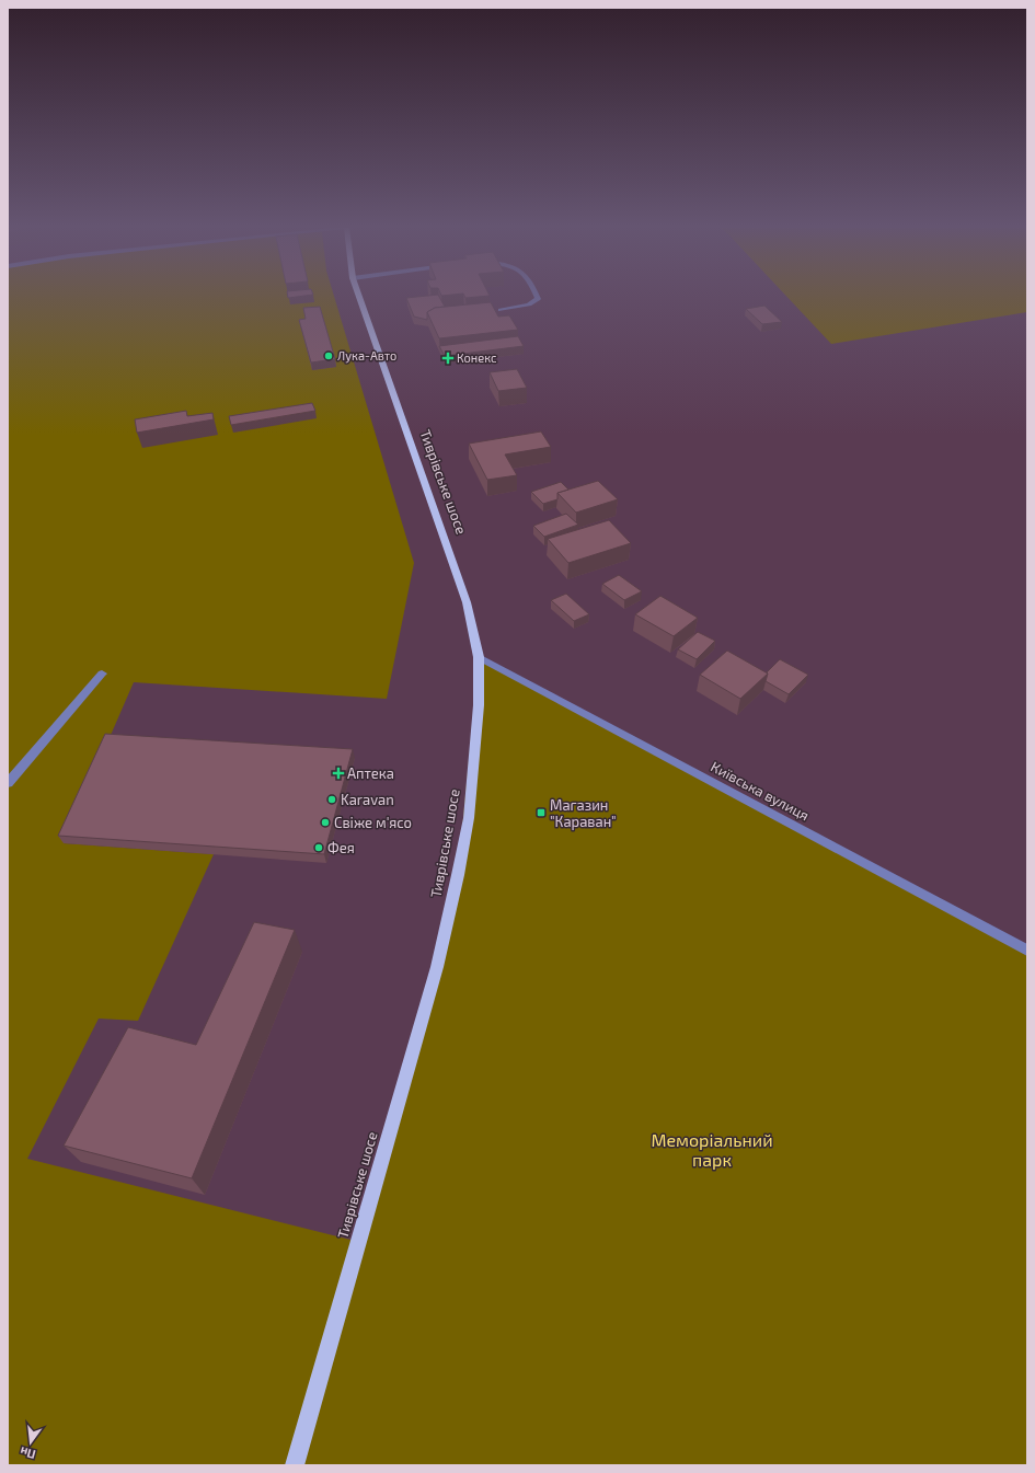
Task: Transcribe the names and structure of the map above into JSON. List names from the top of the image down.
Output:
{
  "streets": {
    "main road": ["Тиврівське шосе"],
    "street": ["Київська вулиця"]
  },
  "crossings": [
    ["Тиврівське шосе", "Київська вулиця"]
  ],
  "parks": ["Меморіальний парк"],
  "places": {
    "other": [
      "Лука-Авто",
      "Karavan",
      "Свіже м'ясо",
      "Фея"
    ],
    "health": ["Конекс", "Аптека"],
    "transit": ["Магазин \"Караван\""]
  },
  "north": "bottom"
}
